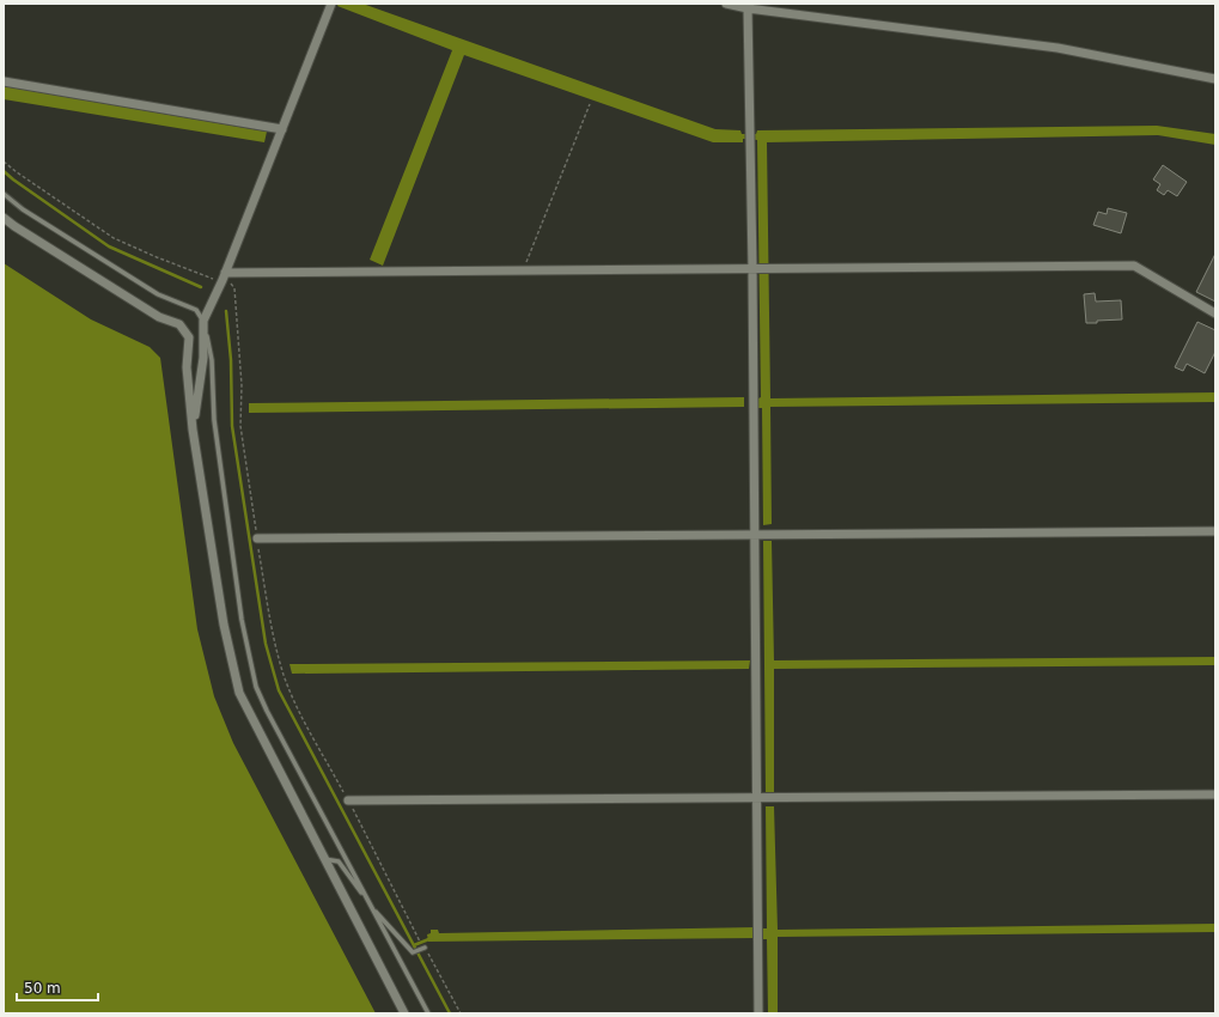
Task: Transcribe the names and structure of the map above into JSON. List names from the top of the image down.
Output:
{
  "scale_bar": "50 m"
}
